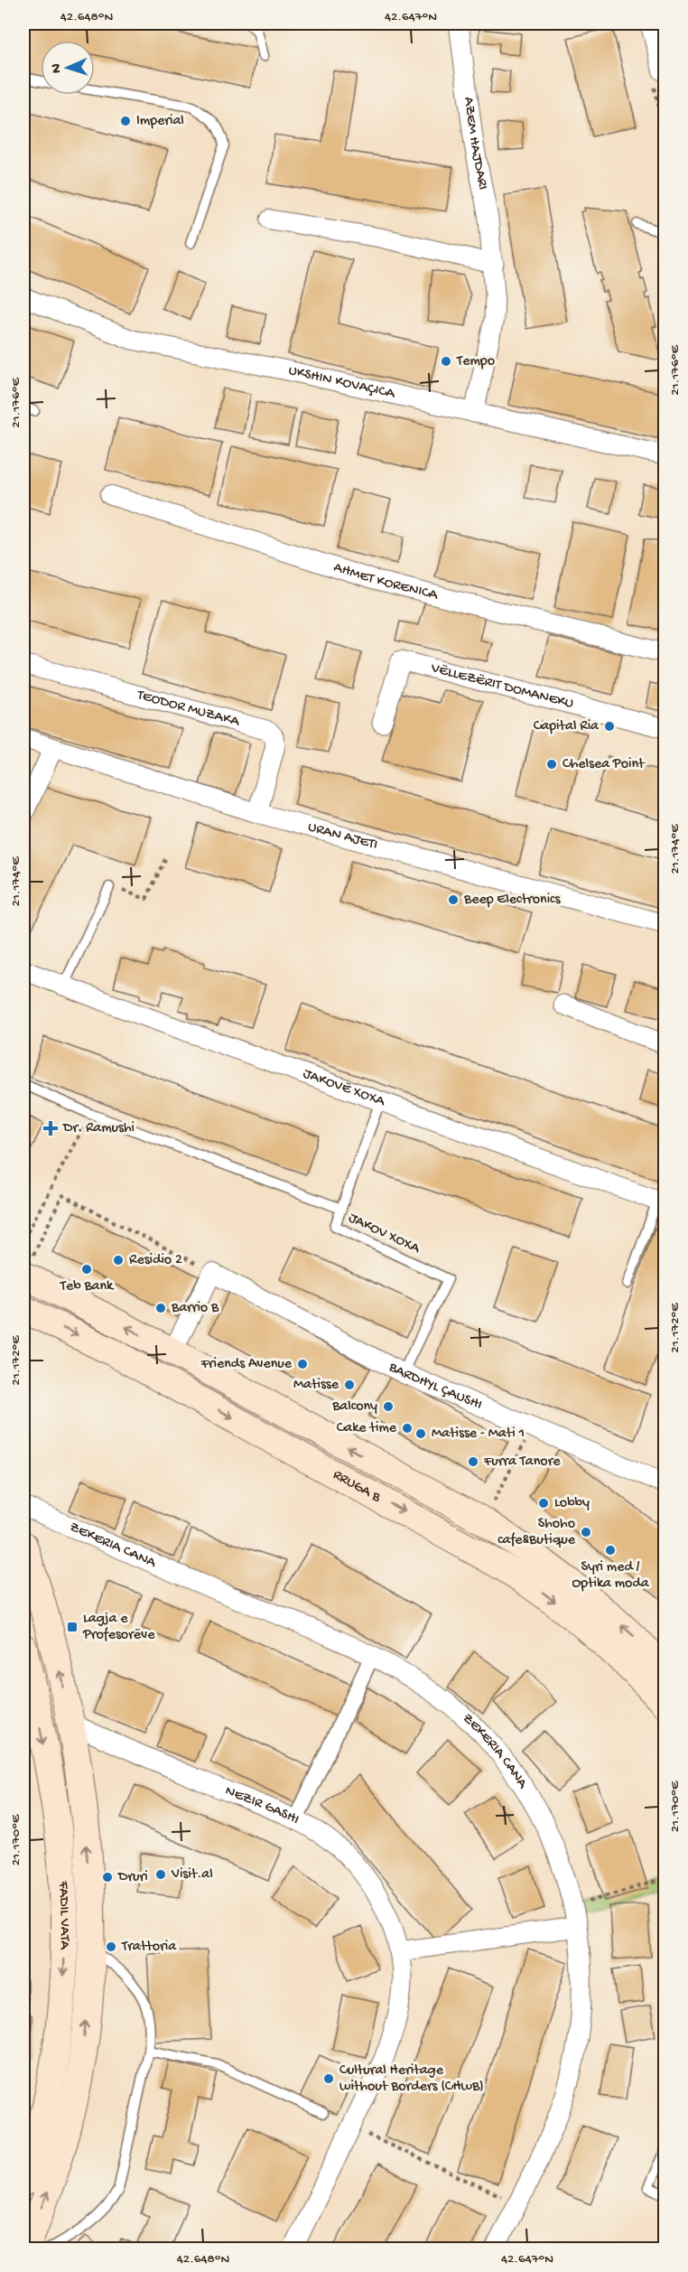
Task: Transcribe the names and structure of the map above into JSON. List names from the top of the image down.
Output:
{
  "streets": {
    "main road": ["RRUGA B", "FADIL VATA"],
    "street": [
      "AZEM HAJDARI",
      "UKSHIN KOVAÇICA",
      "AHMET KORENICA",
      "VËLLEZËRIT DOMANEKU",
      "TEODOR MUZAKA",
      "URAN AJETI",
      "JAKOVË XOXA",
      "BARDHYL ÇAUSHI",
      "ZEKERIA CANA",
      "NEZIR GASHI"
    ],
    "lane": ["JAKOV XOXA"]
  },
  "crossings": [
    ["AZEM HAJDARI", "UKSHIN KOVAÇICA"],
    ["TEODOR MUZAKA", "URAN AJETI"],
    ["JAKOVË XOXA", "JAKOV XOXA"],
    ["JAKOV XOXA", "BARDHYL ÇAUSHI"],
    ["NEZIR GASHI", "FADIL VATA"]
  ],
  "places": {
    "other": [
      "Imperial",
      "Tempo",
      "Capital Ria",
      "Chelsea Point",
      "Beep Electronics",
      "Residio 2",
      "Teb Bank",
      "Barrio B",
      "Friends Avenue",
      "Matisse",
      "Balcony",
      "Cake time",
      "Matisse - Mati 1",
      "Furra Tanore",
      "Lobby",
      "Shoho cafe&Butique",
      "Syri med / Optika moda",
      "Visit.al",
      "Druri",
      "Trattoria",
      "Cultural Heritage without Borders (CHwB)"
    ],
    "health": ["Dr. Ramushi"],
    "transit": ["Lagja e Profesorëve"]
  },
  "north": "left",
  "coordinates": [
    "42.648°N",
    "42.647°N",
    "21.176°E",
    "21.174°E",
    "21.172°E",
    "21.170°E"
  ]
}
